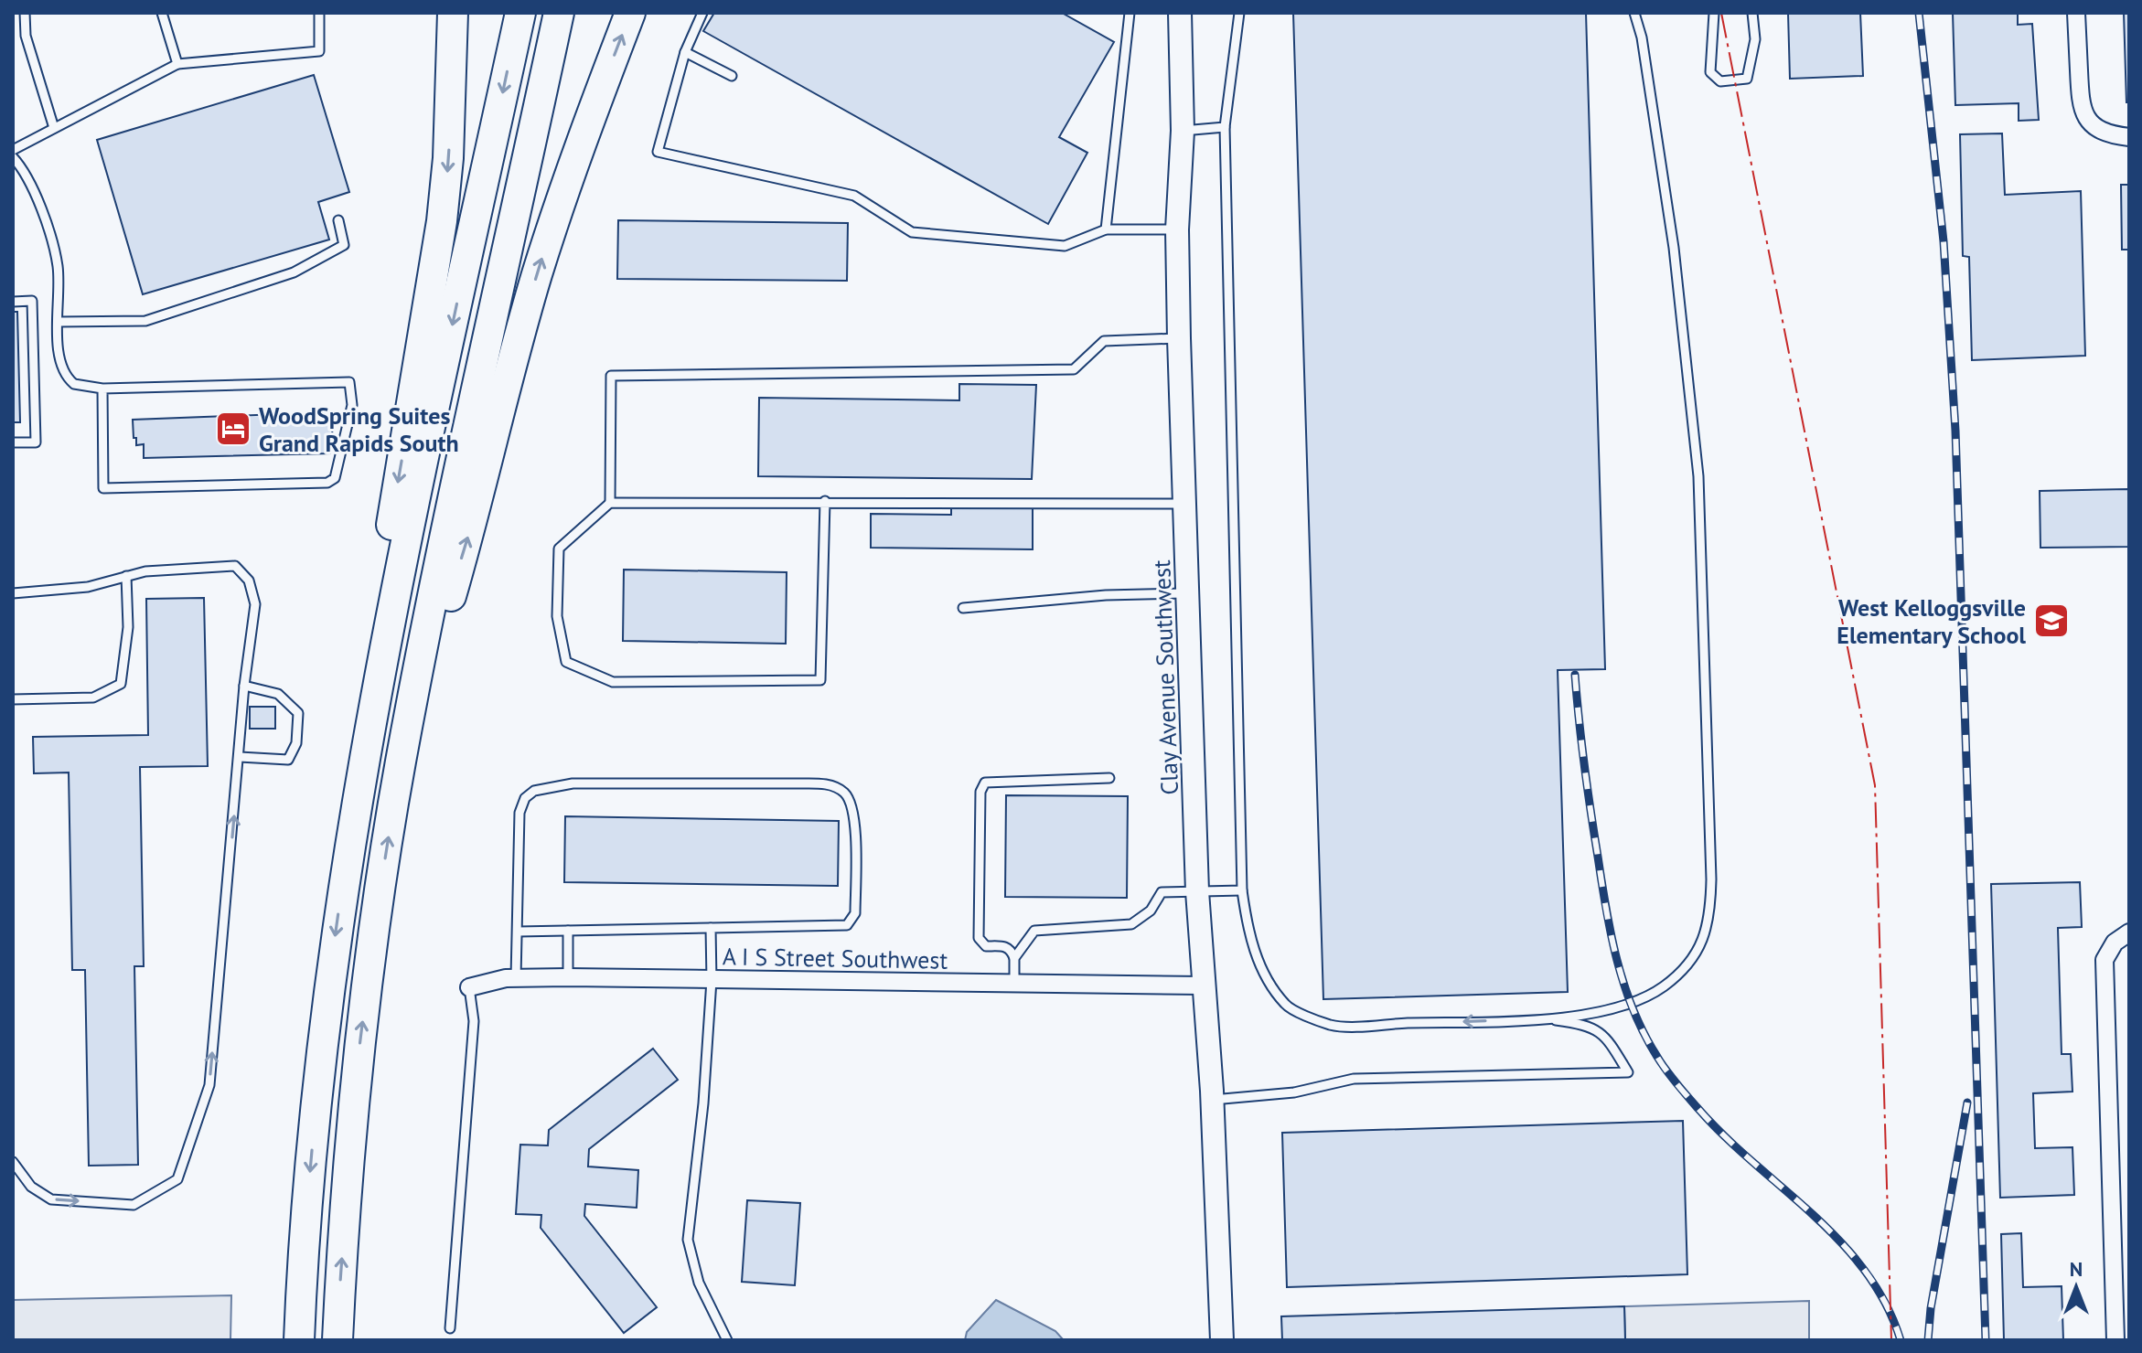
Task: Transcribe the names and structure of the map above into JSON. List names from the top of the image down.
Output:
{
  "streets": {
    "street": ["Clay Avenue Southwest", "A I S Street Southwest"]
  },
  "crossings": [
    ["Clay Avenue Southwest", "A I S Street Southwest"]
  ],
  "places": {
    "hotel": ["WoodSpring Suites Grand Rapids South"],
    "school or university": ["West Kelloggsville Elementary School"]
  },
  "north": "top"
}
